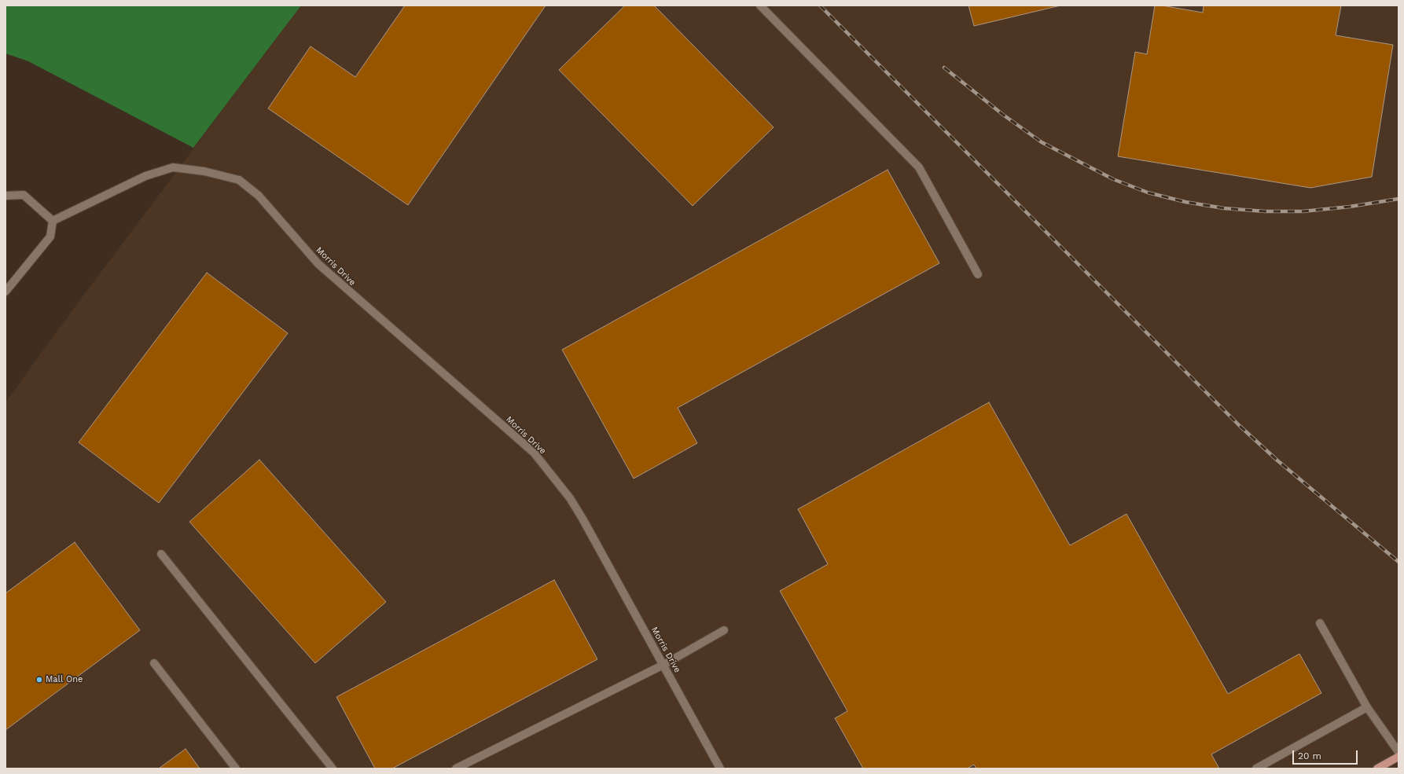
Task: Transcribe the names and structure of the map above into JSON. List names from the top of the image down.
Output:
{
  "streets": {
    "street": ["Morris Drive"]
  },
  "places": ["Mall One"],
  "scale_bar": "20 m"
}
